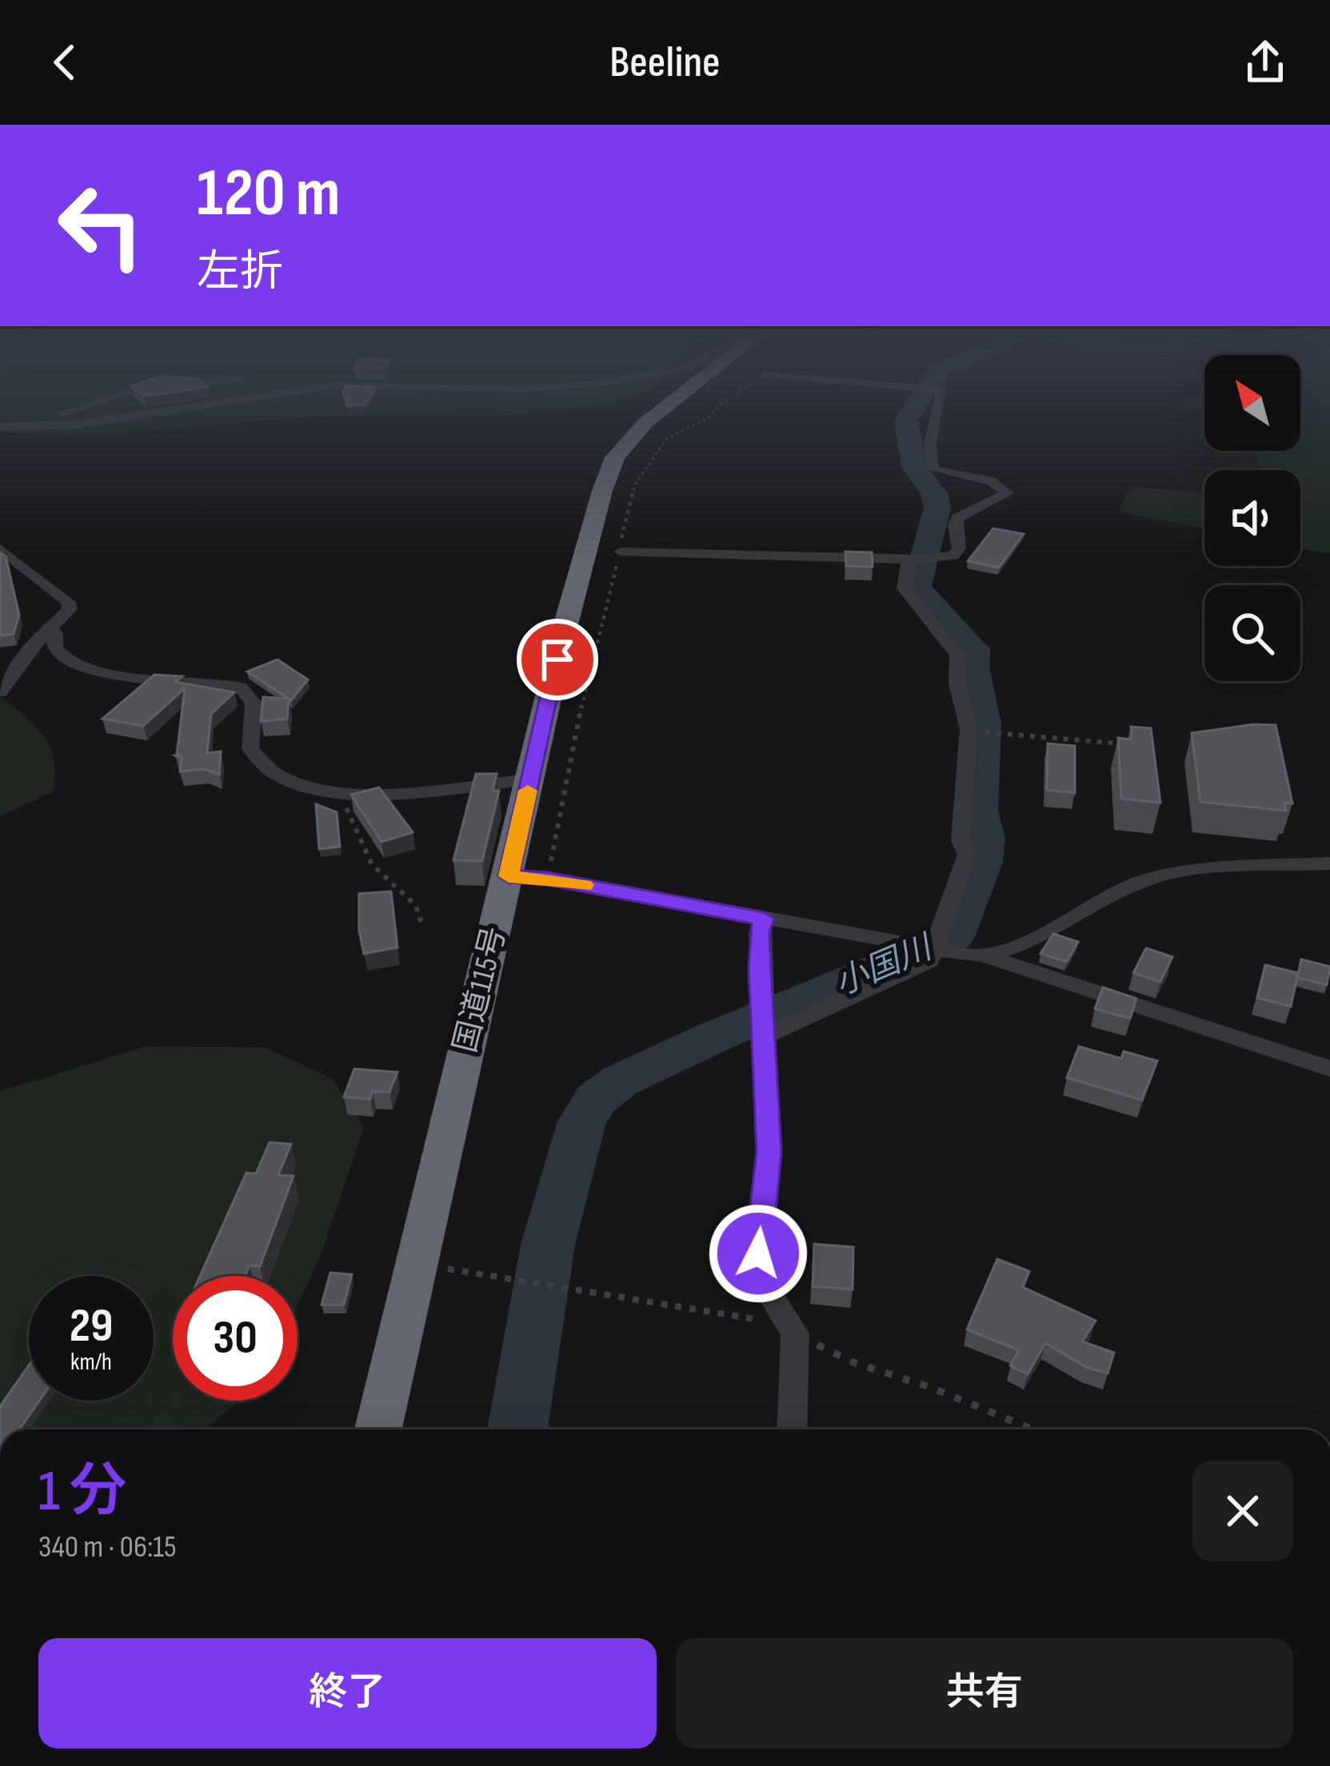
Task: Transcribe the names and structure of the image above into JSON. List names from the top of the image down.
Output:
{
  "streets": {
    "highway": ["国道115号"]
  },
  "water": ["小国川"],
  "north": "top left",
  "page": {
    "header": "Beeline",
    "turn": ["120 m", "左折"],
    "speed": "29 km/h",
    "limit": "30",
    "heading": ["1 分", "340 m · 06:15"],
    "buttons": ["終了", "共有"]
  }
}
